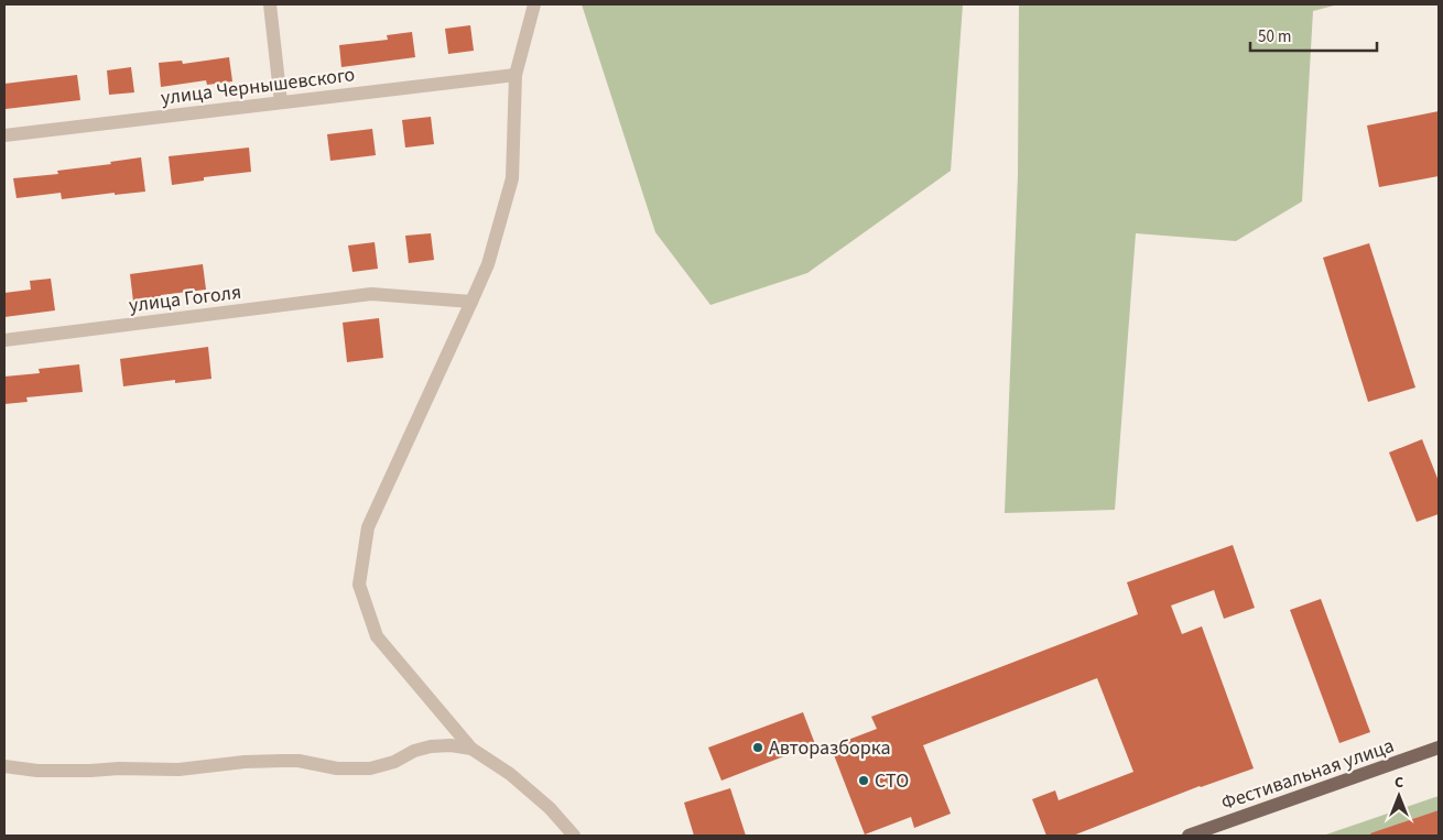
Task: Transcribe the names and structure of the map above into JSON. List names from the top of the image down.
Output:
{
  "streets": {
    "main road": ["Фестивальная улица"],
    "street": ["улица Чернышевского", "улица Гоголя"]
  },
  "places": ["Авторазборка", "СТО"],
  "scale_bar": "50 m",
  "north": "top"
}
